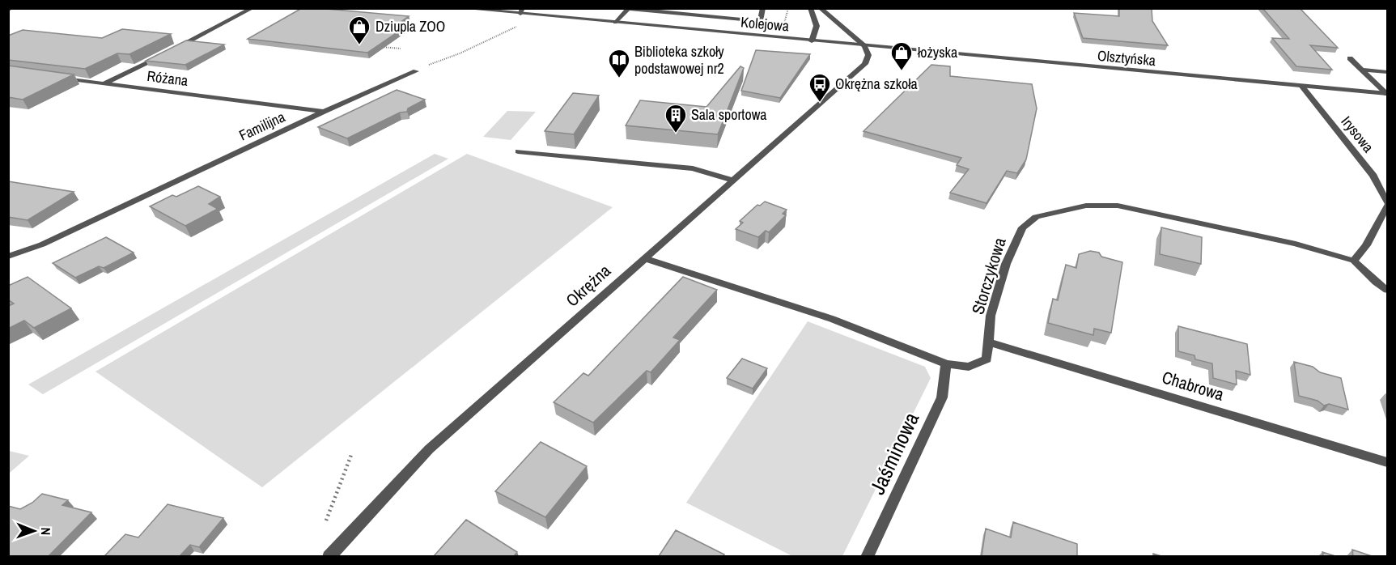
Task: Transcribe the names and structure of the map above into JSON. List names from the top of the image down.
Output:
{
  "streets": {
    "street": [
      "Kolejowa",
      "Olsztyńska",
      "Różana",
      "Familijna",
      "Irysowa",
      "Storczykowa",
      "Okrężna",
      "Chabrowa",
      "Jaśminowa"
    ]
  },
  "crossings": [
    ["Kolejowa", "Olsztyńska"],
    ["Kolejowa", "Okrężna"],
    ["Olsztyńska", "Irysowa"],
    ["Olsztyńska", "Okrężna"],
    ["Różana", "Familijna"],
    ["Storczykowa", "Okrężna"],
    ["Storczykowa", "Chabrowa"],
    ["Storczykowa", "Jaśminowa"]
  ],
  "places": {
    "shop": ["Dziupla ZOO", "łożyska"],
    "library": ["Biblioteka szkoły podstawowej nr2"],
    "bus stop": ["Okrężna szkoła"],
    "building": ["Sala sportowa"]
  },
  "north": "right"
}
